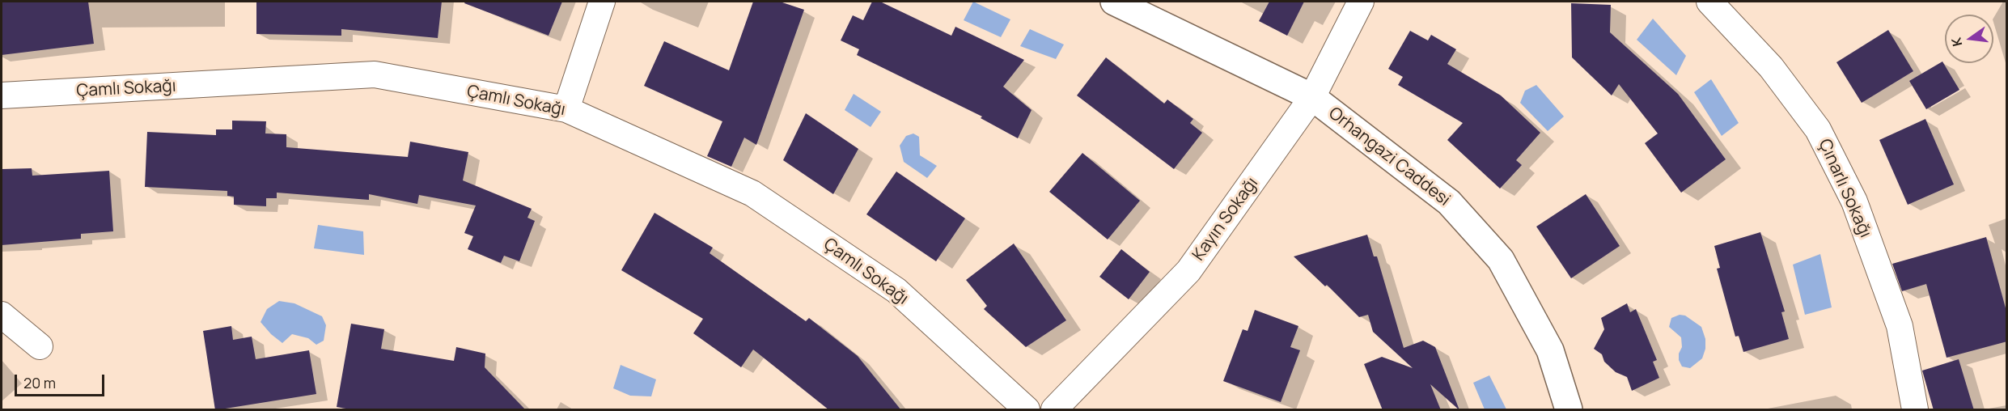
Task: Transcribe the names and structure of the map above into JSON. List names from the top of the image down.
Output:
{
  "streets": {
    "street": [
      "Çamlı Sokağı",
      "Orhangazi Caddesi",
      "Çınarlı Sokağı",
      "Kayın Sokağı"
    ]
  },
  "crossings": [
    ["Orhangazi Caddesi", "Kayın Sokağı"]
  ],
  "scale_bar": "20 m",
  "north": "left"
}
